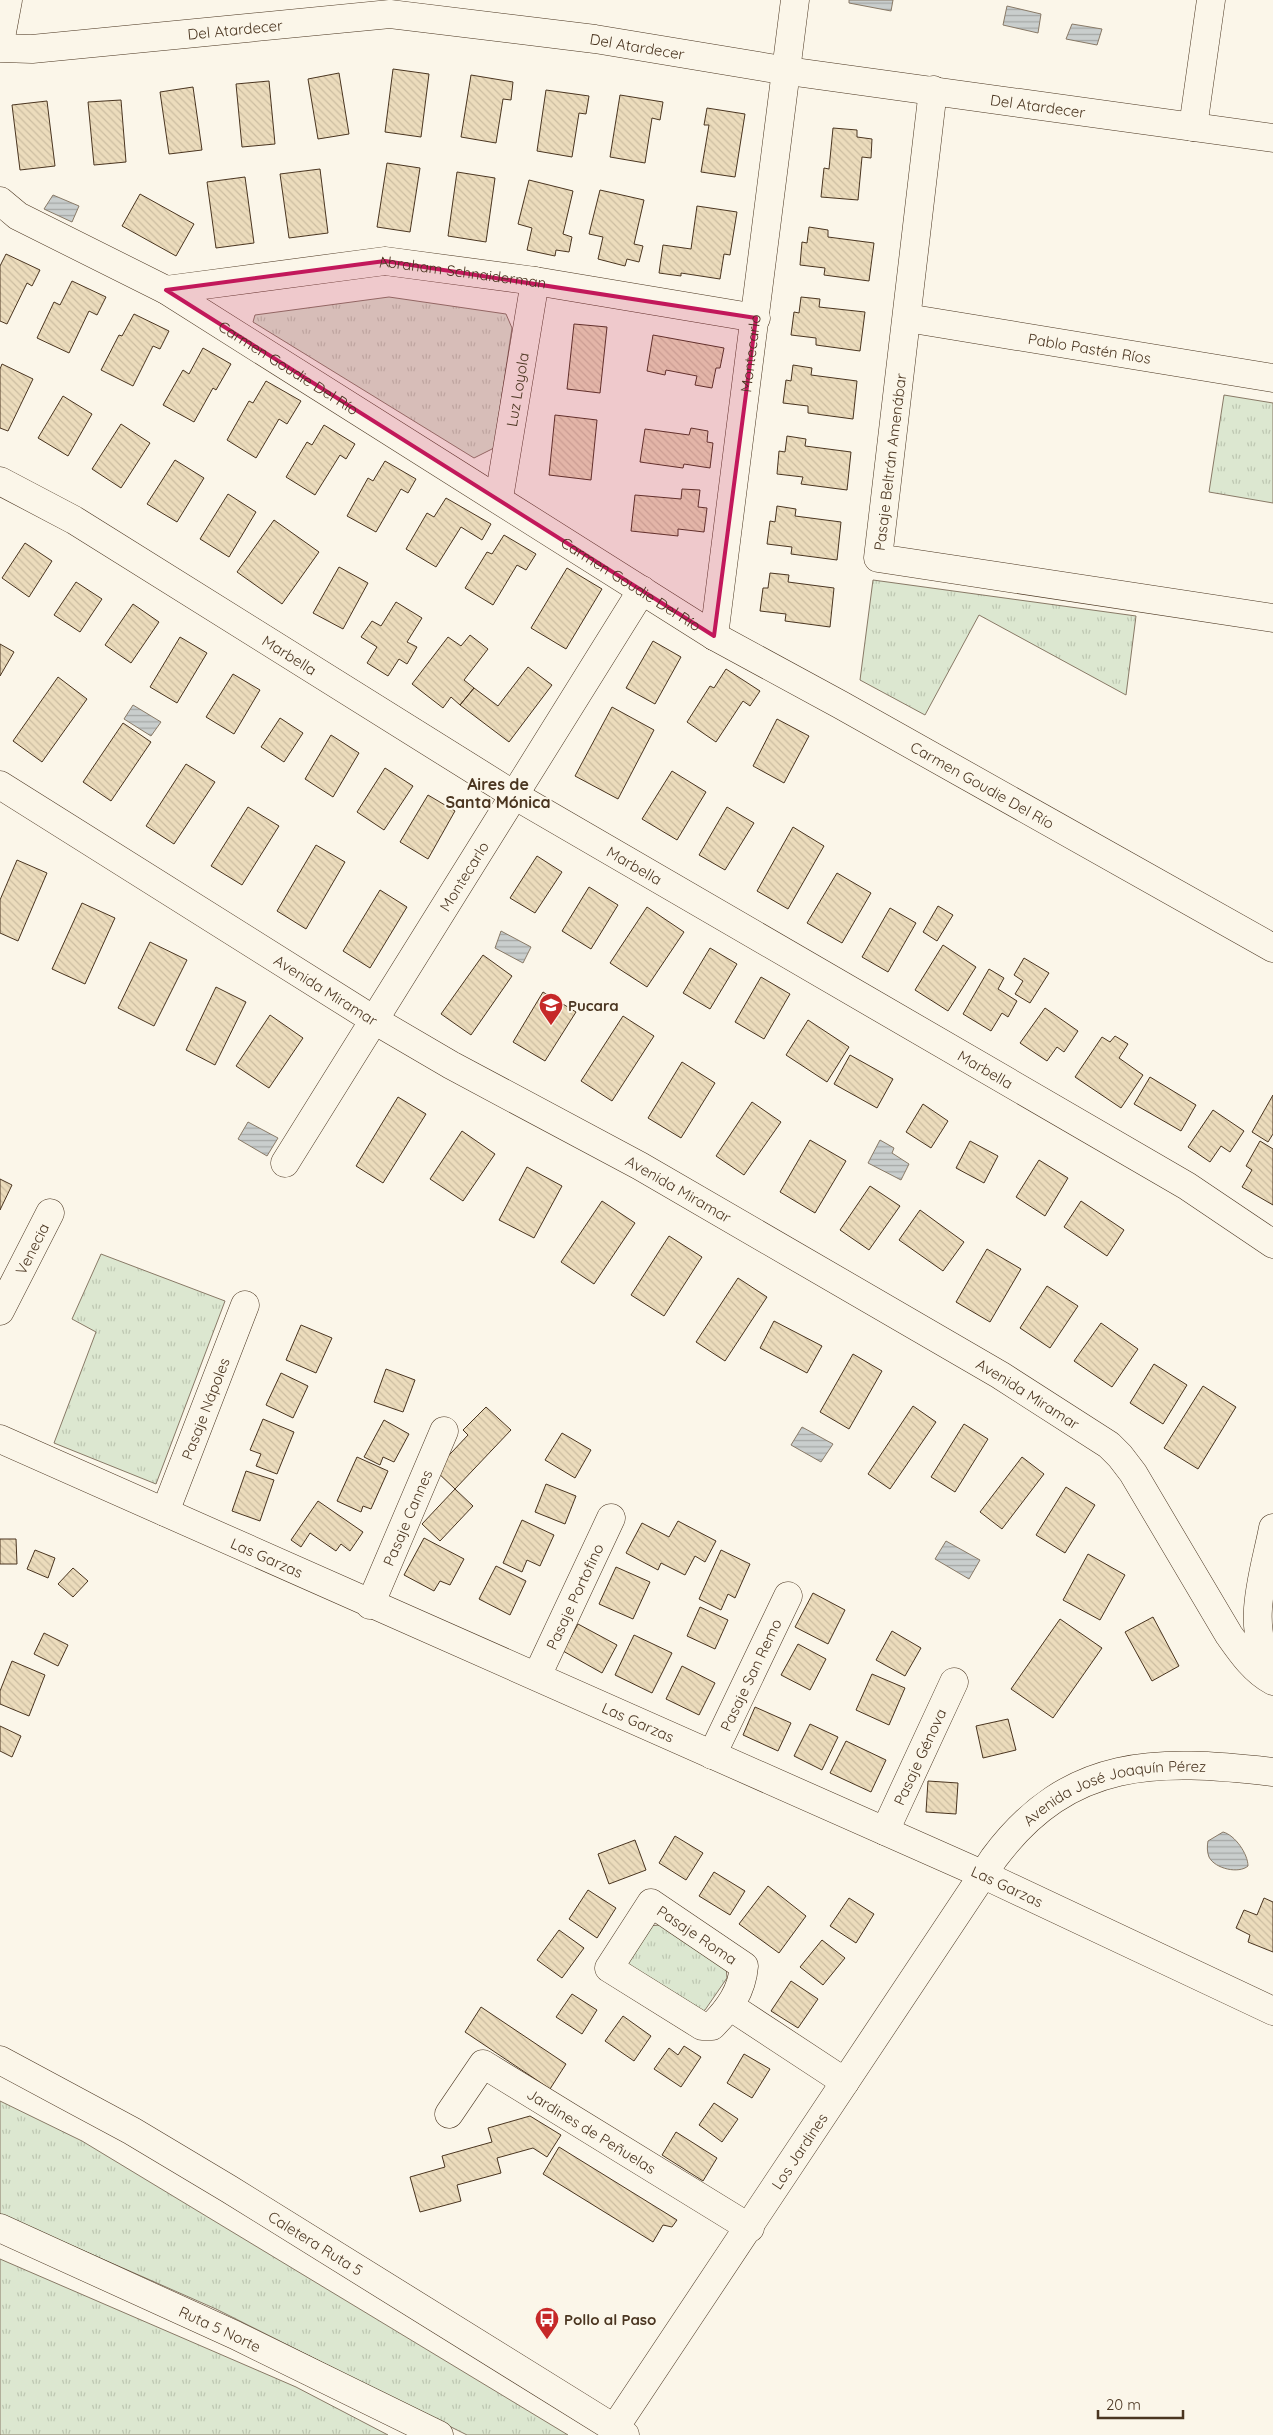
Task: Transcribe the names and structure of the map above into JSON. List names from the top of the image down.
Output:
{
  "streets": {
    "main road": [
      "Del Atardecer",
      "Abraham Schnaiderman",
      "Pablo Pastén Ríos",
      "Montecarlo",
      "Carmen Goudie Del Río",
      "Luz Loyola",
      "Pasaje Beltrán Amenábar",
      "Marbella",
      "Avenida Miramar",
      "Venecia",
      "Pasaje Nápoles",
      "Pasaje Cannes",
      "Las Garzas",
      "Pasaje Portofino",
      "Pasaje San Remo",
      "Pasaje Génova",
      "Avenida José Joaquín Pérez",
      "Pasaje Roma",
      "Jardines de Peñuelas",
      "Los Jardines",
      "Caletera Ruta 5",
      "Ruta 5 Norte"
    ]
  },
  "crossings": [
    ["Del Atardecer", "Montecarlo"],
    ["Del Atardecer", "Pasaje Beltrán Amenábar"],
    ["Abraham Schnaiderman", "Montecarlo"],
    ["Abraham Schnaiderman", "Carmen Goudie Del Río"],
    ["Abraham Schnaiderman", "Luz Loyola"],
    ["Pablo Pastén Ríos", "Pasaje Beltrán Amenábar"],
    ["Montecarlo", "Carmen Goudie Del Río"],
    ["Montecarlo", "Marbella"],
    ["Montecarlo", "Avenida Miramar"],
    ["Carmen Goudie Del Río", "Luz Loyola"],
    ["Pasaje Nápoles", "Las Garzas"],
    ["Pasaje Cannes", "Las Garzas"],
    ["Las Garzas", "Pasaje Portofino"],
    ["Las Garzas", "Pasaje San Remo"],
    ["Las Garzas", "Pasaje Génova"],
    ["Las Garzas", "Avenida José Joaquín Pérez"],
    ["Las Garzas", "Los Jardines"],
    ["Avenida José Joaquín Pérez", "Los Jardines"],
    ["Jardines de Peñuelas", "Los Jardines"],
    ["Los Jardines", "Caletera Ruta 5"]
  ],
  "districts": ["Aires de Santa Mónica"],
  "places": {
    "school or university": ["Pucara"],
    "bus stop": ["Pollo al Paso"]
  },
  "scale_bar": "20 m"
}
